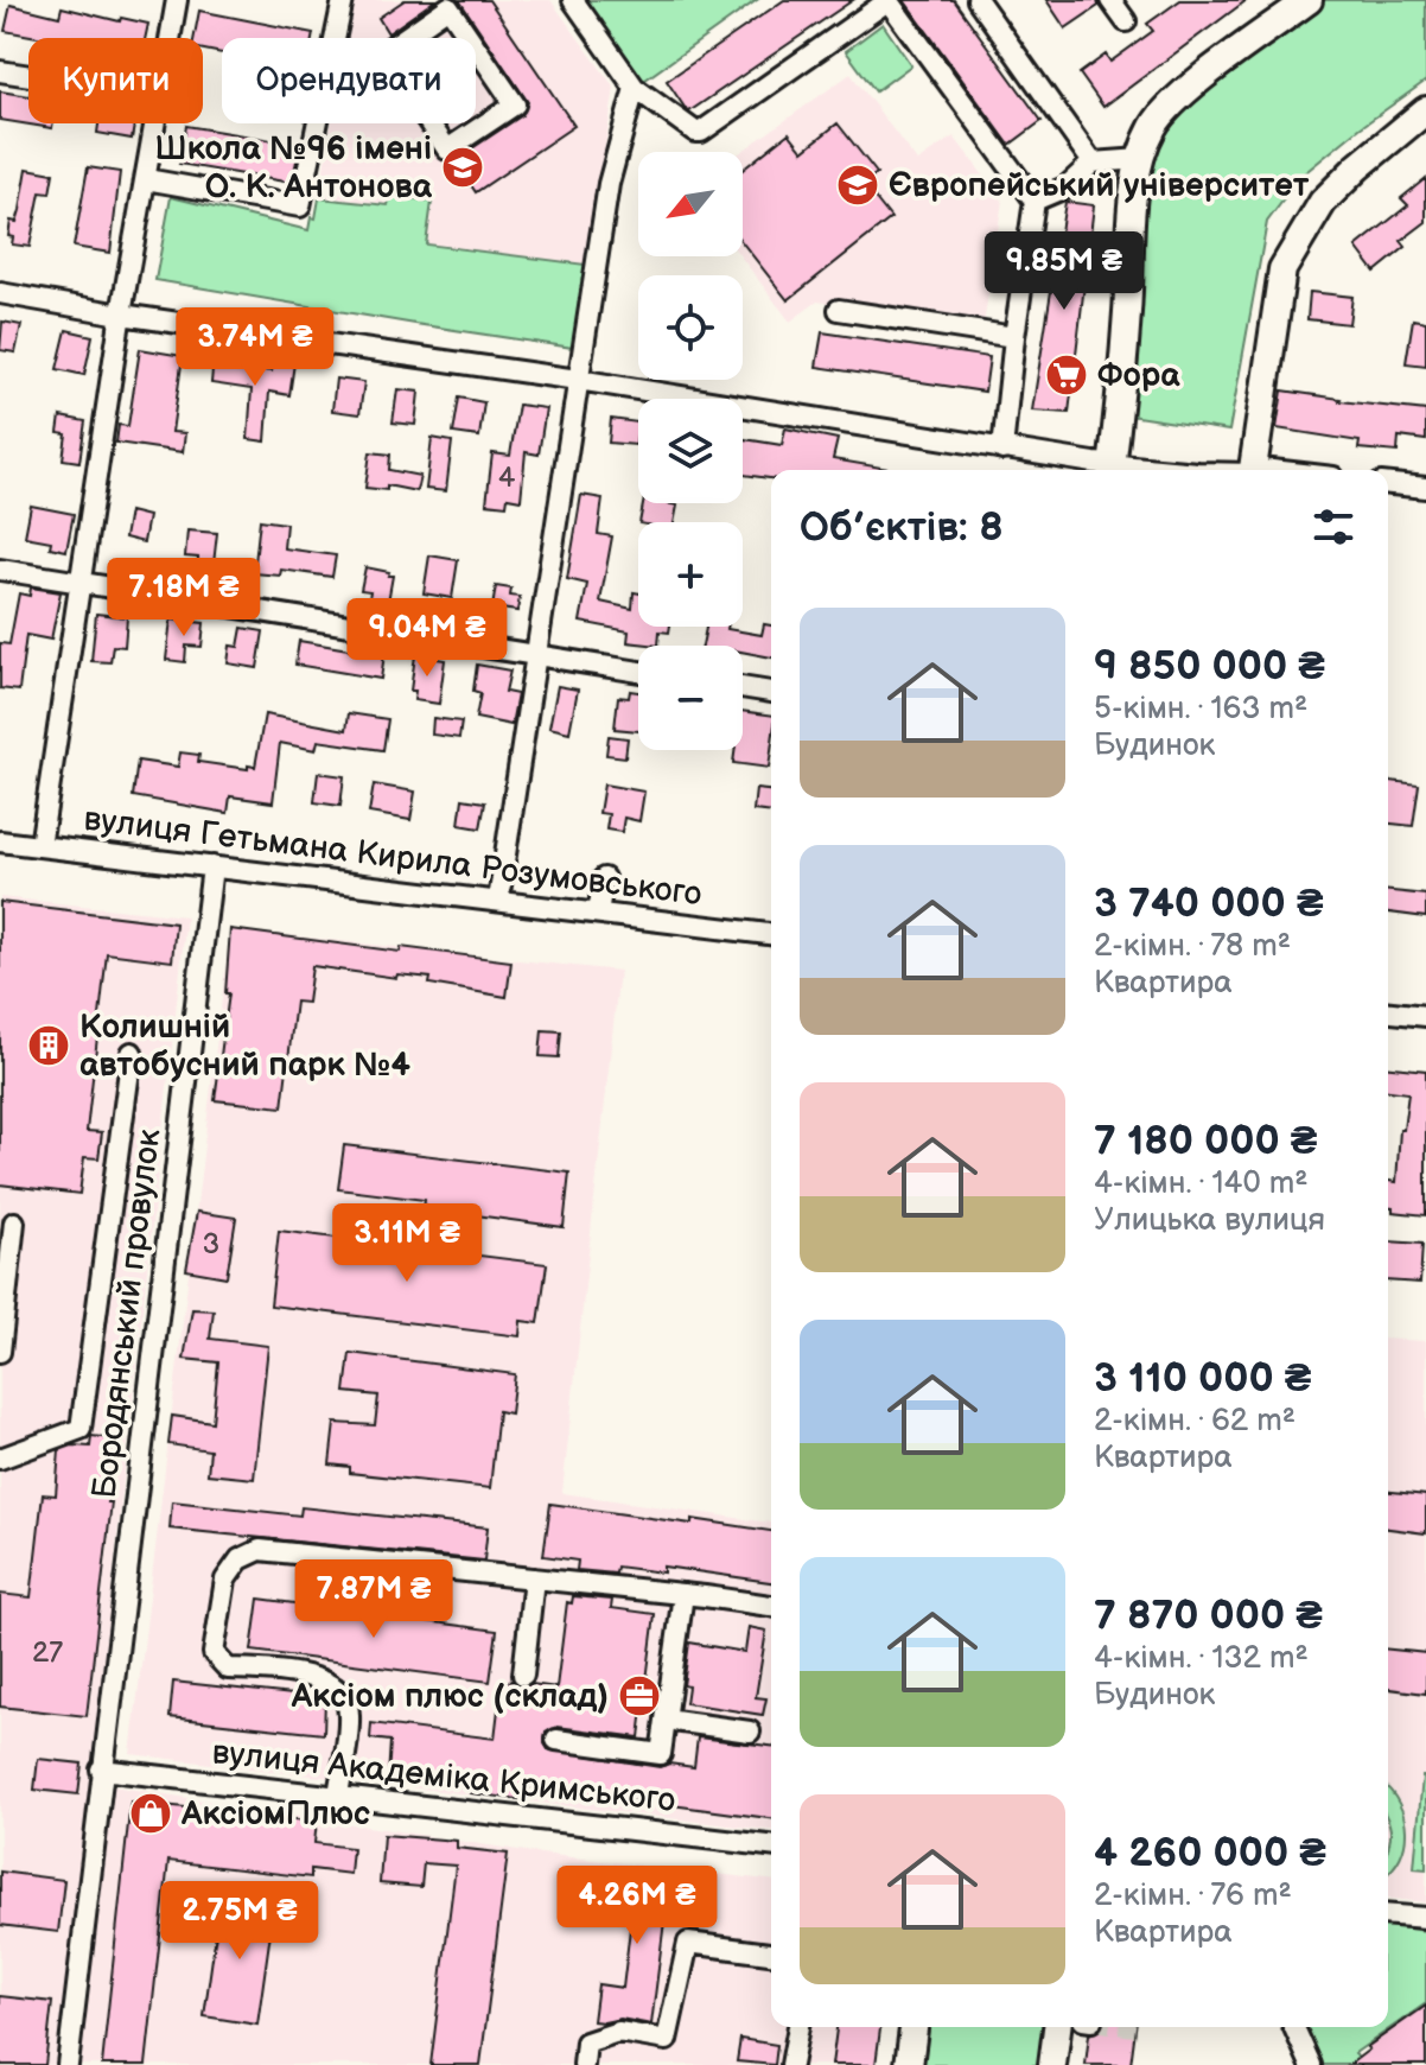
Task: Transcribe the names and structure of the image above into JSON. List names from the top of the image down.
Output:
{
  "streets": {
    "street": ["вулиця Гетьмана Кирила Розумовського", "Бородянський провулок", "вулиця Академіка Кримського"]
  },
  "crossings": [
    ["вулиця Гетьмана Кирила Розумовського", "Бородянський провулок"],
    ["Бородянський провулок", "вулиця Академіка Кримського"]
  ],
  "places": {
    "school or university": ["Школа №96 імені О. К. Антонова", "Європейський університет"],
    "supermarket": ["Фора"],
    "building": ["Колишній автобусний парк №4"],
    "office": ["Аксіом плюс (склад)"],
    "shop": ["АксіомПлюс"]
  },
  "house_numbers": ["4", "3", "27"],
  "north": "bottom left",
  "page": {
    "chip": ["Купити", "Орендувати"],
    "map_buttons": ["+", "−"],
    "price": [
      "9.85M ₴",
      "3.74M ₴",
      "7.18M ₴",
      "9.04M ₴",
      "3.11M ₴",
      "7.87M ₴",
      "4.26M ₴",
      "2.75M ₴"
    ],
    "heading": "Об’єктів: 8",
    "list": [
      {
        "name": "9 850 000 ₴",
        "note": "5-кімн. · 163 m² · Будинок"
      },
      {
        "name": "3 740 000 ₴",
        "note": "2-кімн. · 78 m² · Квартира"
      },
      {
        "name": "7 180 000 ₴",
        "note": "4-кімн. · 140 m² · Улицька вулиця"
      },
      {
        "name": "3 110 000 ₴",
        "note": "2-кімн. · 62 m² · Квартира"
      },
      {
        "name": "7 870 000 ₴",
        "note": "4-кімн. · 132 m² · Будинок"
      },
      {
        "name": "4 260 000 ₴",
        "note": "2-кімн. · 76 m² · Квартира"
      }
    ]
  }
}
